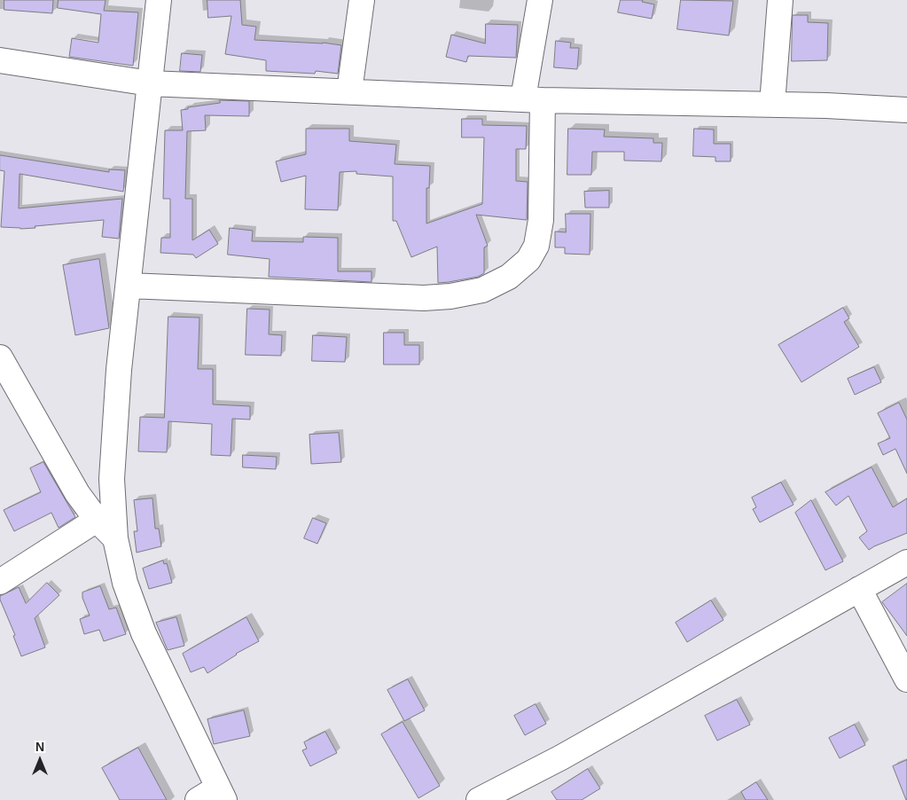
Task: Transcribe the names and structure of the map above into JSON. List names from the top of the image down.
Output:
{
  "north": "top"
}
